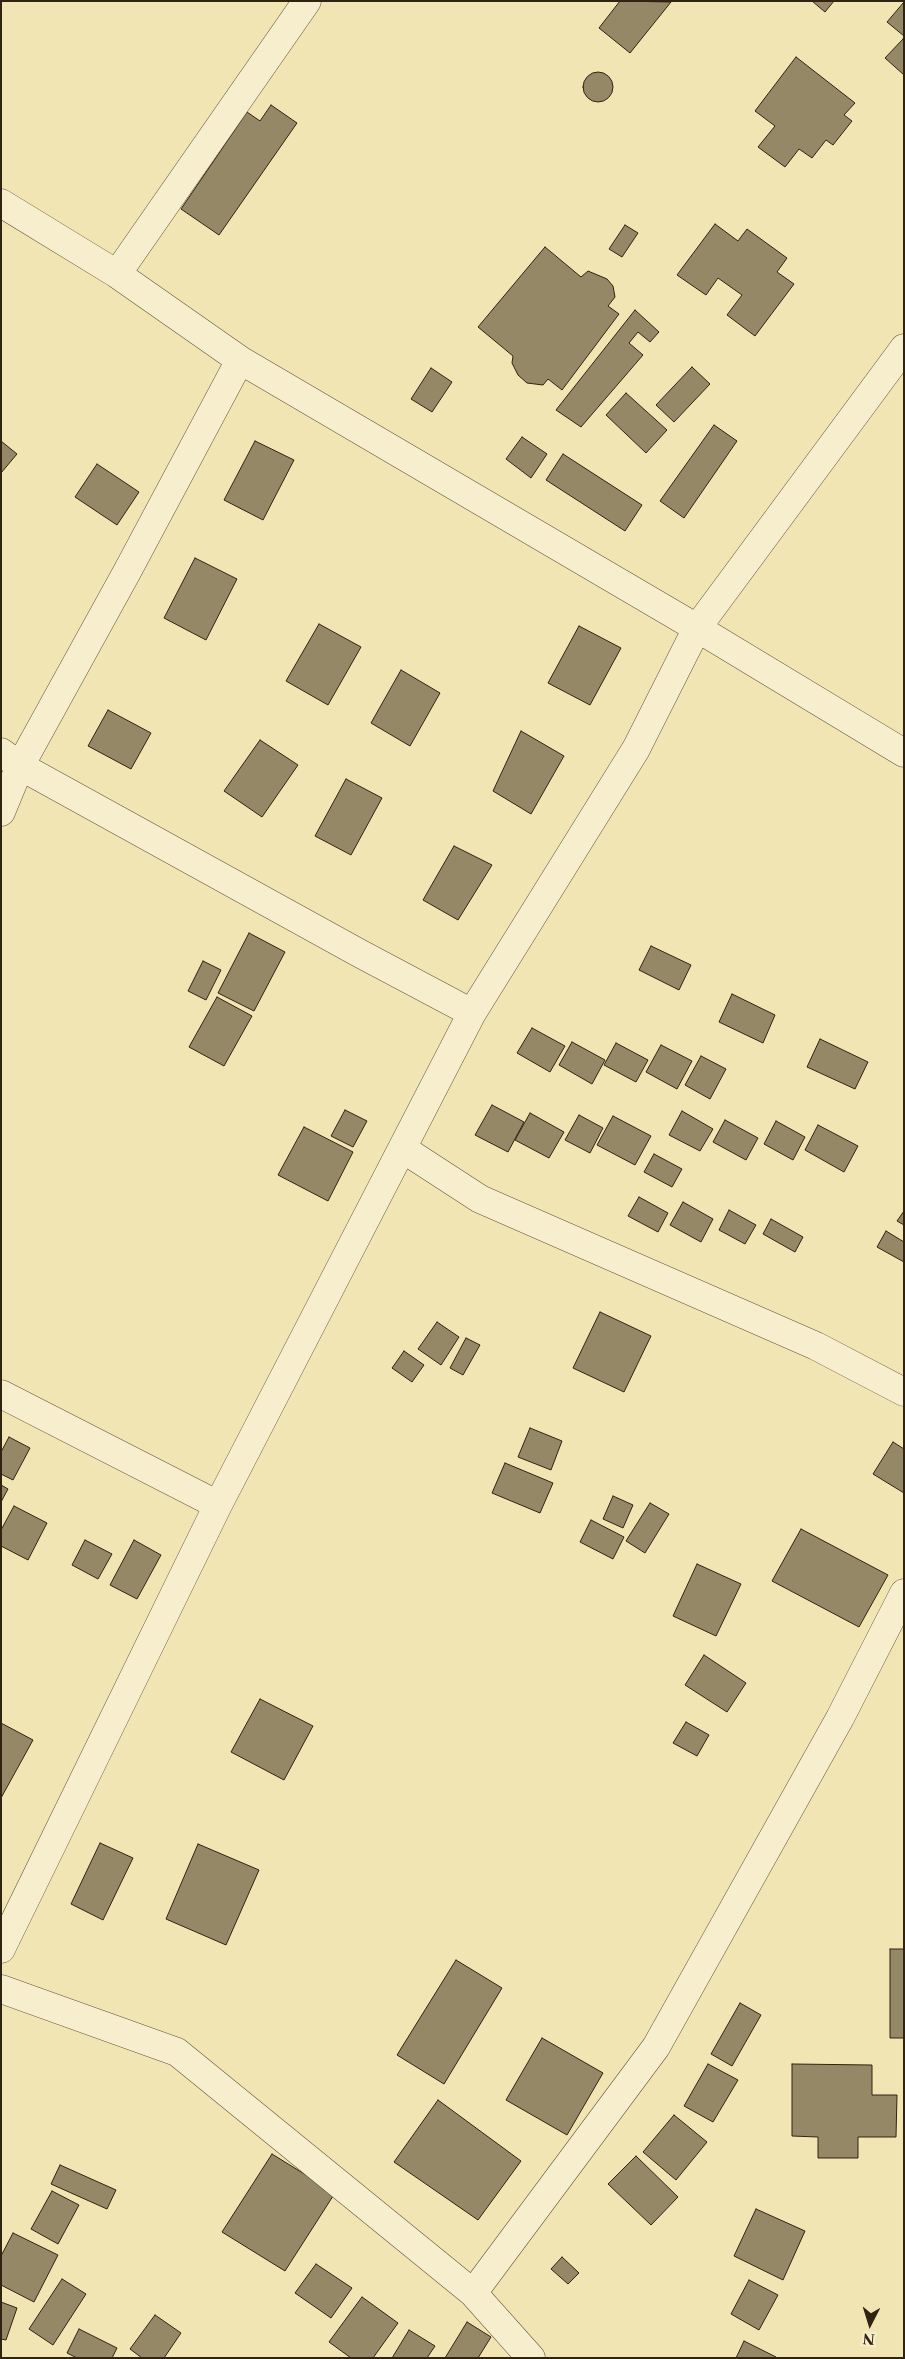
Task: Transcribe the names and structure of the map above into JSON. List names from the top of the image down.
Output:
{
  "north": "bottom"
}
